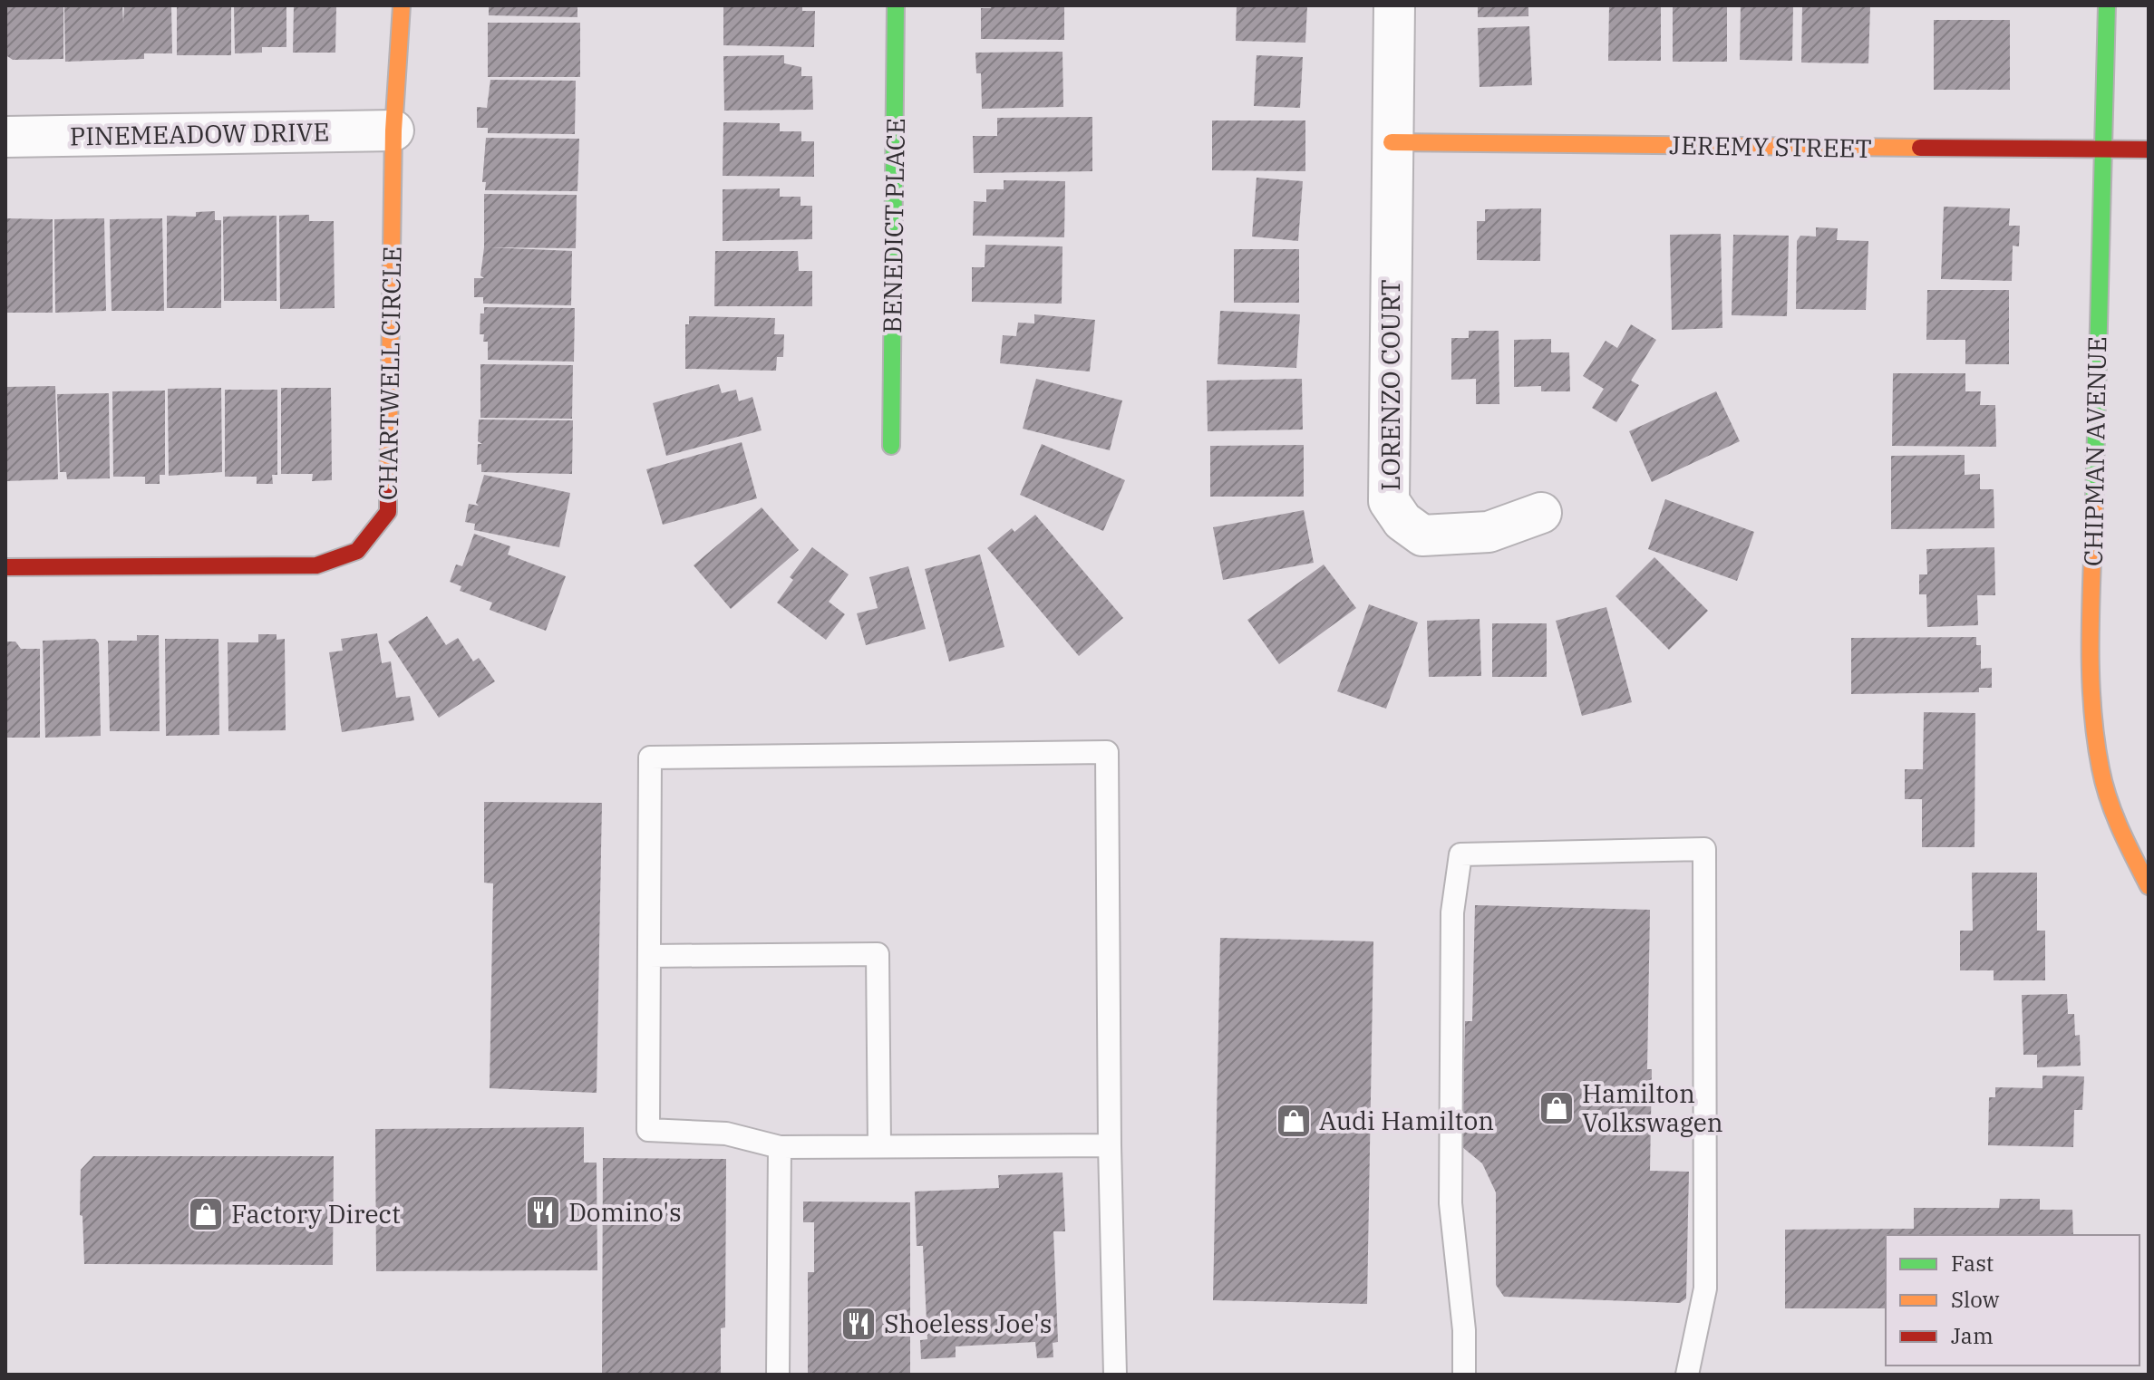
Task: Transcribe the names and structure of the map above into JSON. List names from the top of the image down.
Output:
{
  "streets": {
    "street": [
      "PINEMEADOW DRIVE",
      "JEREMY STREET",
      "BENEDICT PLACE",
      "CHARTWELL CIRCLE",
      "LORENZO COURT",
      "CHIPMAN AVENUE"
    ]
  },
  "crossings": [
    ["PINEMEADOW DRIVE", "CHARTWELL CIRCLE"],
    ["JEREMY STREET", "LORENZO COURT"],
    ["JEREMY STREET", "CHIPMAN AVENUE"]
  ],
  "places": {
    "shop": ["Hamilton Volkswagen", "Audi Hamilton", "Factory Direct"],
    "restaurant": ["Domino's", "Shoeless Joe's"]
  },
  "legend": ["Fast", "Slow", "Jam"]
}
